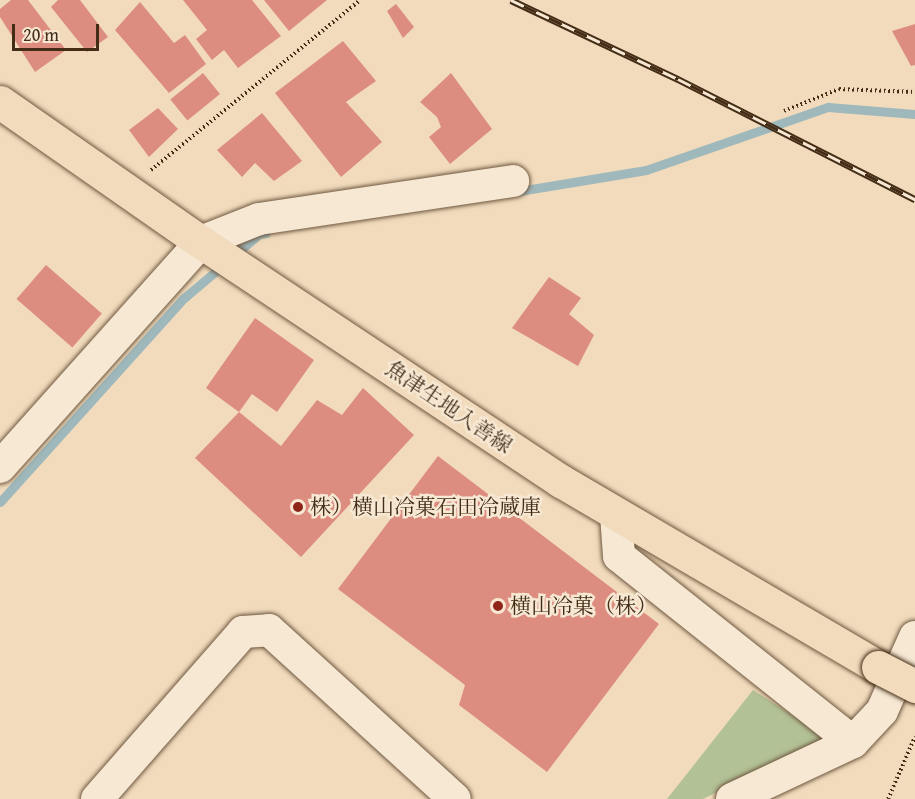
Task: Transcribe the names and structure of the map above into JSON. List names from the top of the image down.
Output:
{
  "streets": {
    "main road": ["魚津生地入善線"]
  },
  "places": ["株）横山冷菓石田冷蔵庫", "横山冷菓（株）"],
  "scale_bar": "20 m"
}
